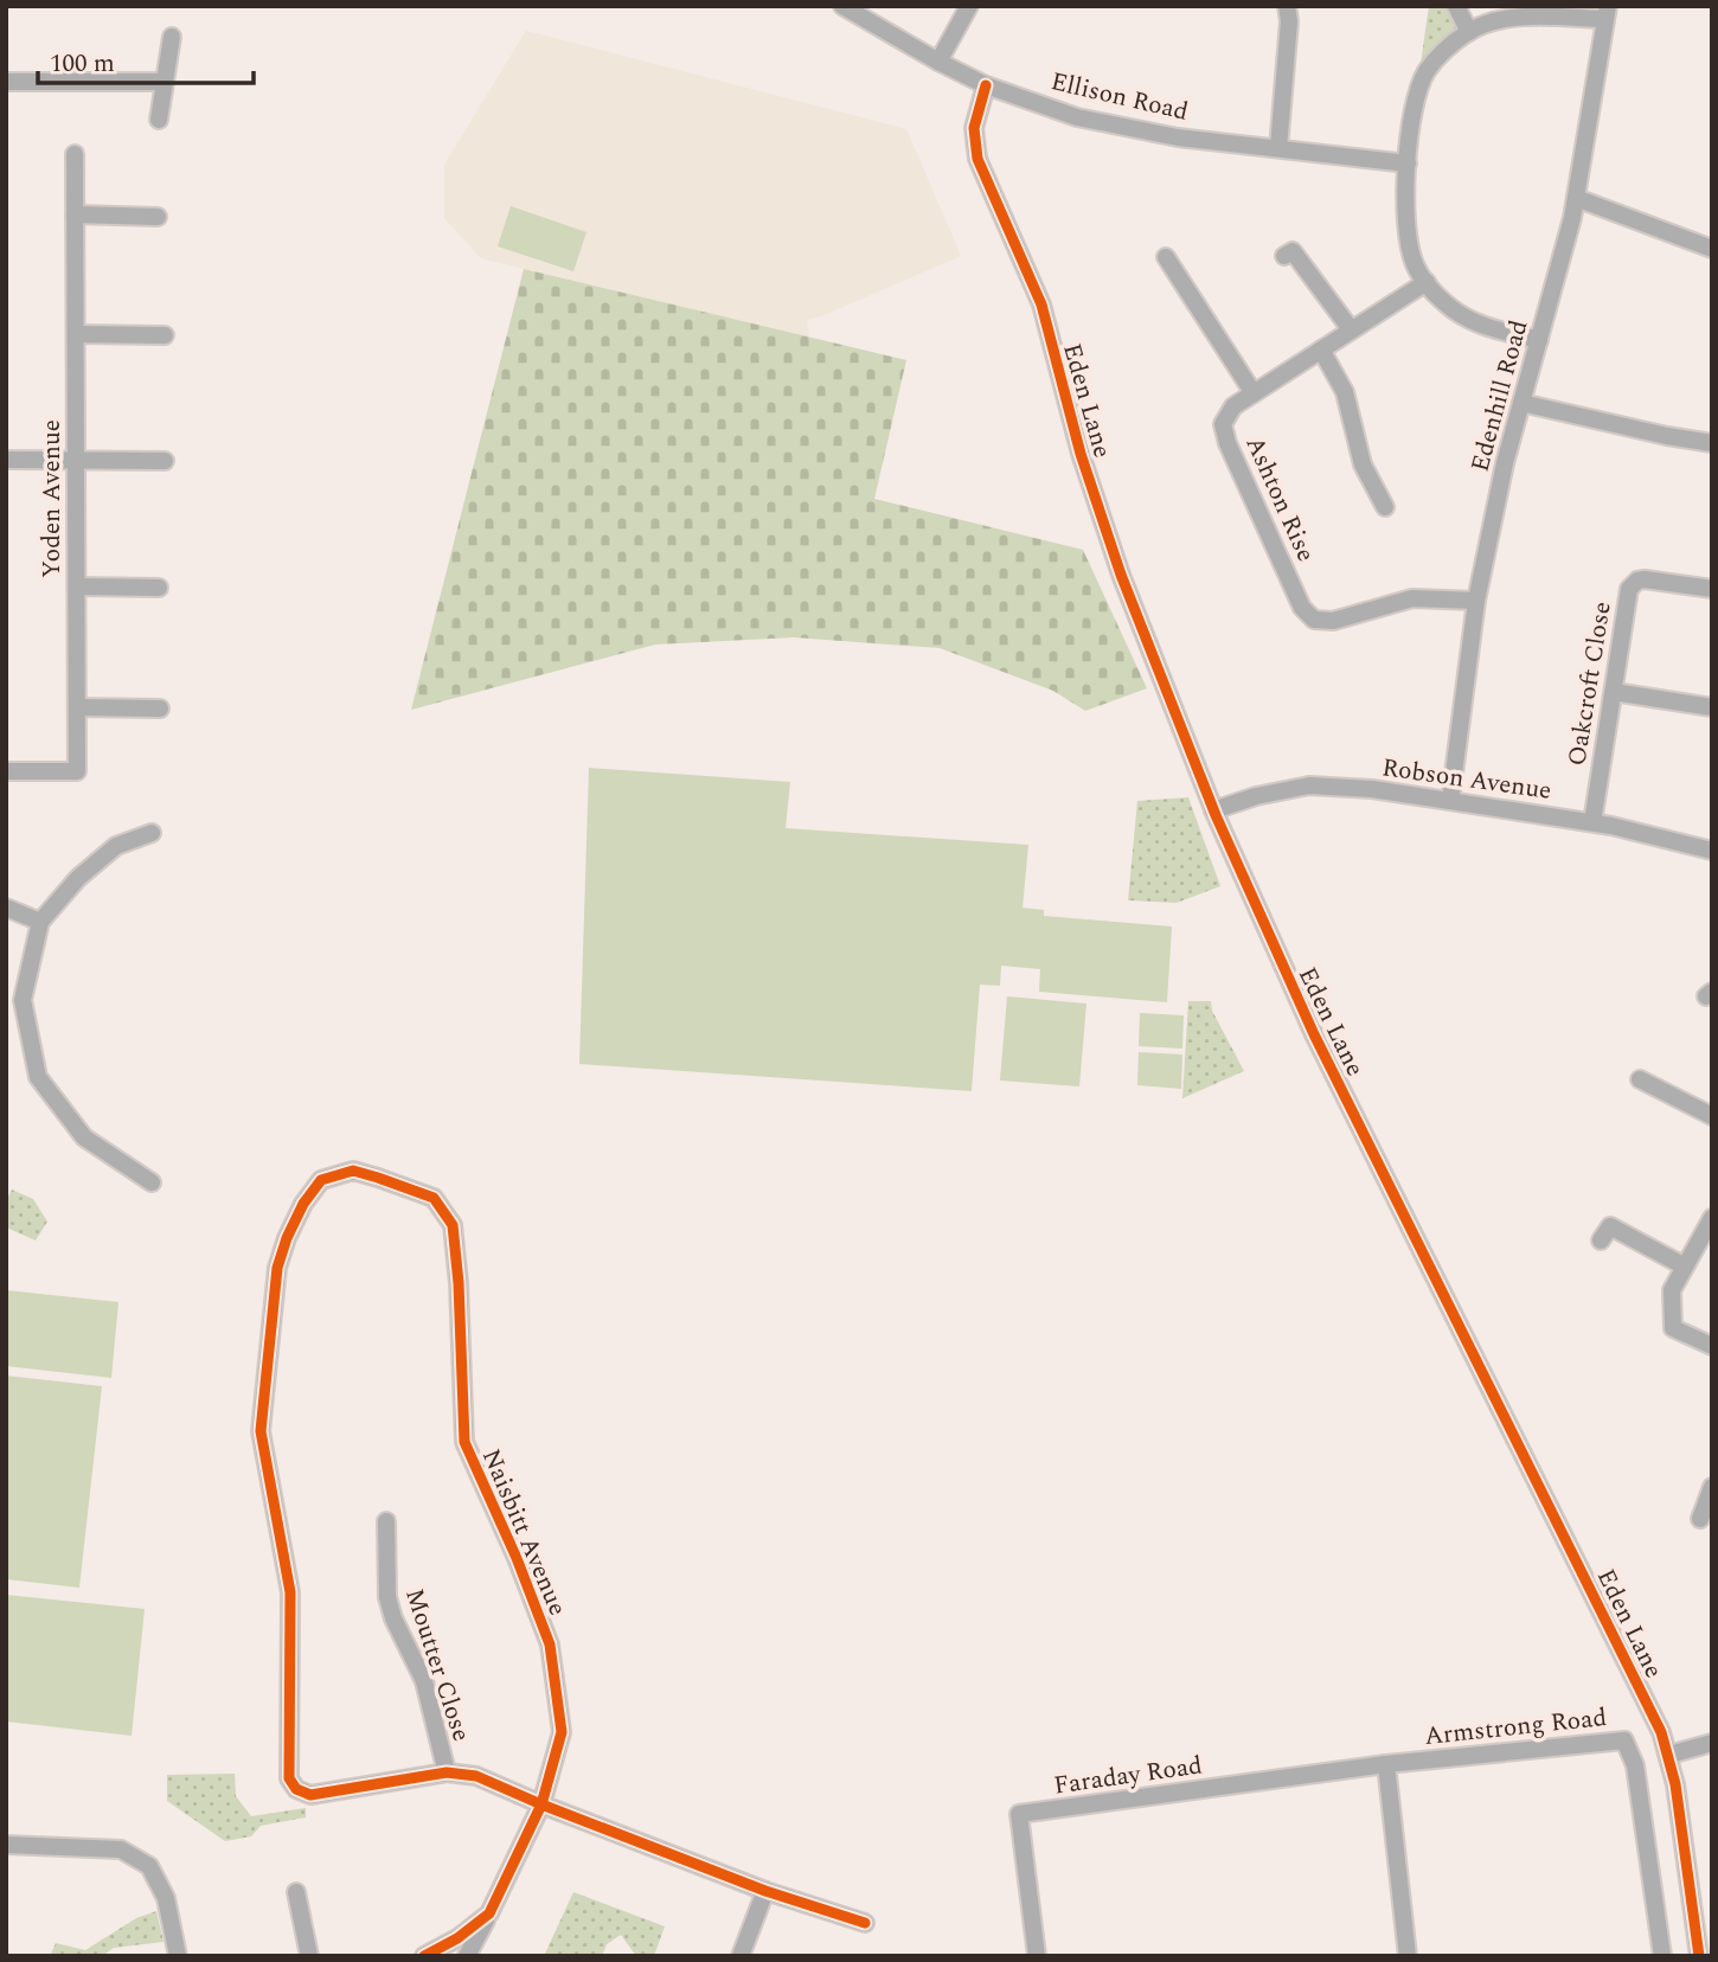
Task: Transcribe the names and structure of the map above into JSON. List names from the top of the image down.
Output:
{
  "streets": {
    "street": [
      "Ellison Road",
      "Edenhill Road",
      "Eden Lane",
      "Yoden Avenue",
      "Ashton Rise",
      "Oakcroft Close",
      "Robson Avenue",
      "Naisbitt Avenue",
      "Moutter Close",
      "Armstrong Road",
      "Faraday Road"
    ]
  },
  "crossings": [
    ["Ellison Road", "Eden Lane"],
    ["Edenhill Road", "Ashton Rise"],
    ["Edenhill Road", "Robson Avenue"],
    ["Eden Lane", "Robson Avenue"],
    ["Oakcroft Close", "Robson Avenue"],
    ["Naisbitt Avenue", "Moutter Close"],
    ["Armstrong Road", "Faraday Road"]
  ],
  "scale_bar": "100 m"
}
